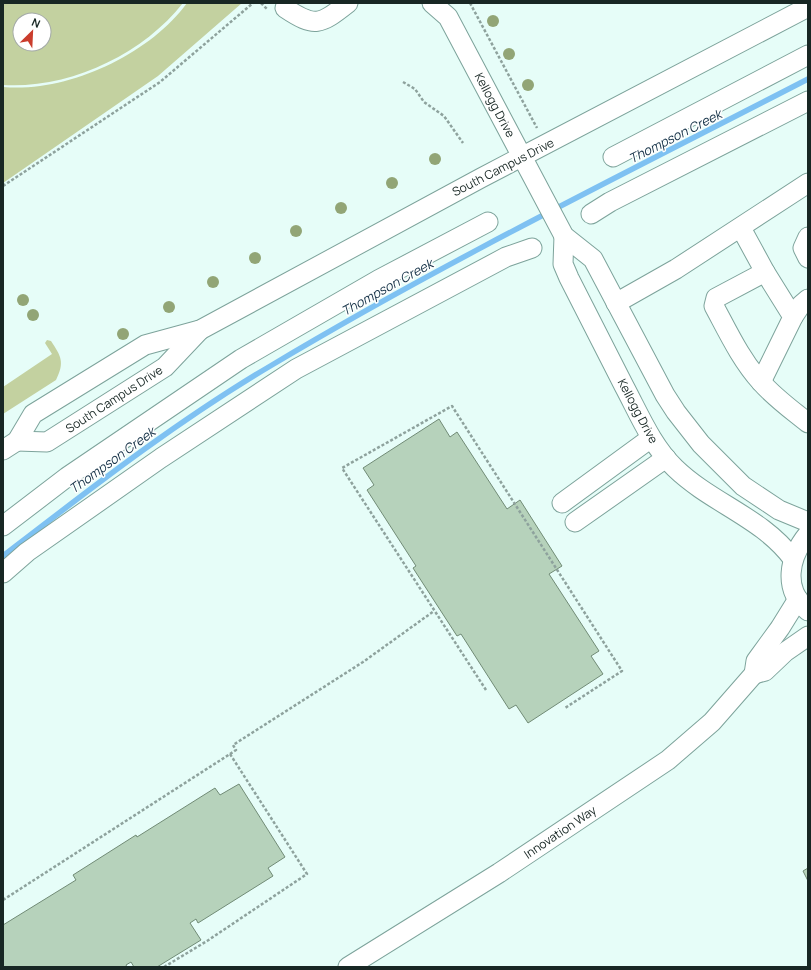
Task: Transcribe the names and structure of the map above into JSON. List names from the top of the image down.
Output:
{
  "streets": {
    "street": ["Kellogg Drive", "South Campus Drive", "Innovation Way"]
  },
  "crossings": [
    ["Kellogg Drive", "South Campus Drive"]
  ],
  "water": ["Thompson Creek"],
  "north": "top right"
}
